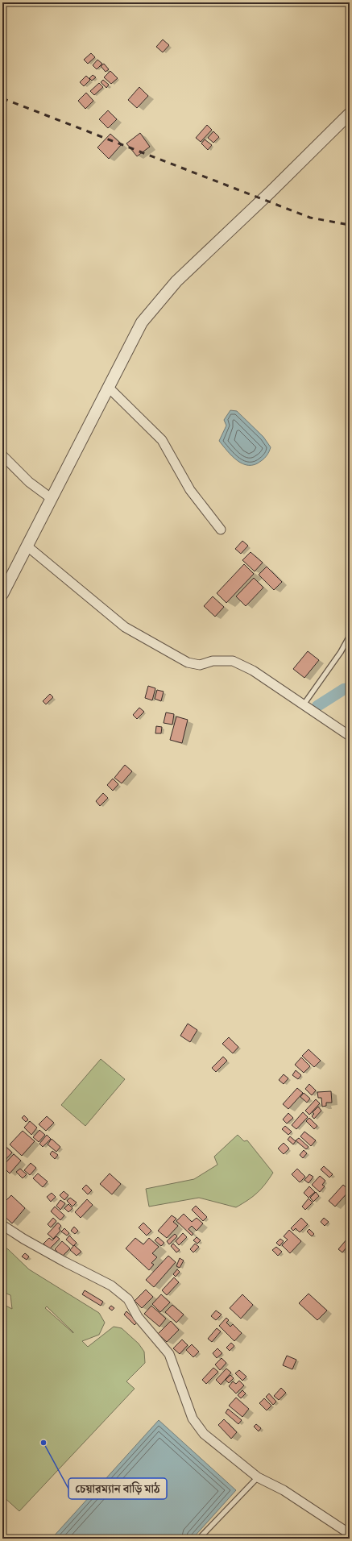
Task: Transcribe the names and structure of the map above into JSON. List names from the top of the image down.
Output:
{
  "places": ["চেয়ারম্যান বাড়ি মাঠ"]
}
